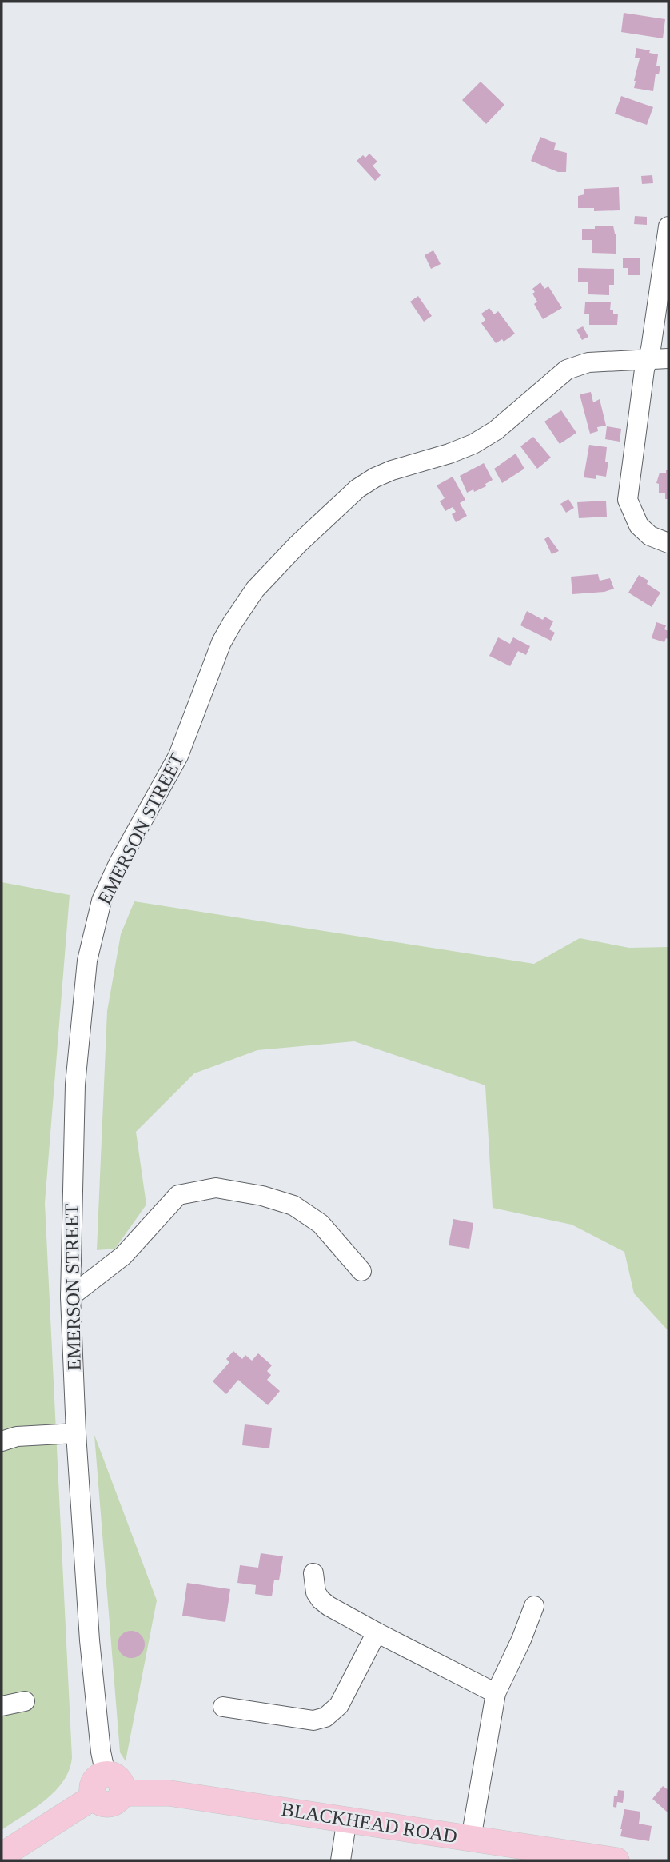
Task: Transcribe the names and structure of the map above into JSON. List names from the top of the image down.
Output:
{
  "streets": {
    "main road": ["BLACKHEAD ROAD"],
    "street": ["EMERSON STREET"]
  },
  "crossings": [
    ["EMERSON STREET", "BLACKHEAD ROAD"]
  ]
}
